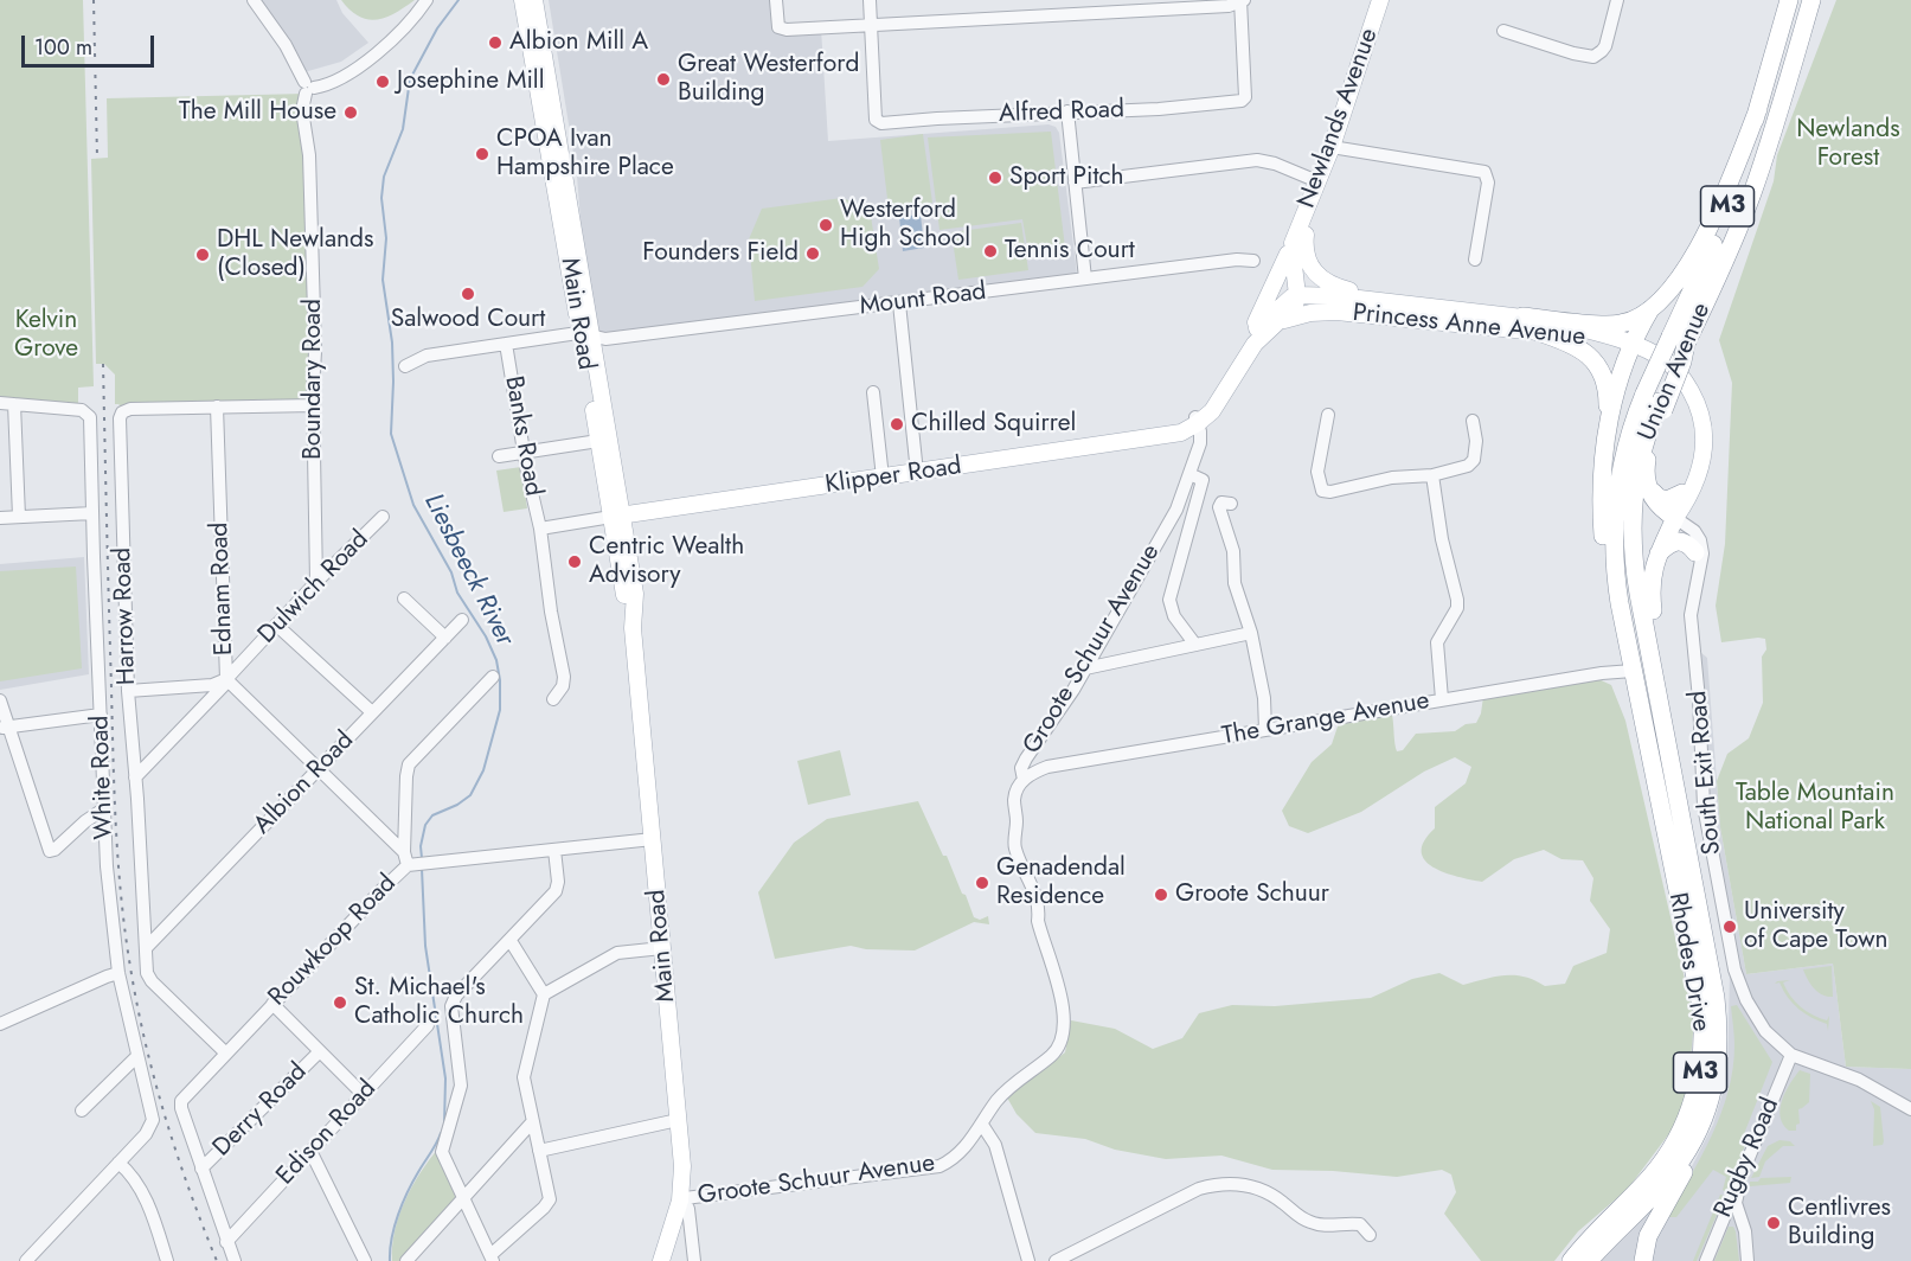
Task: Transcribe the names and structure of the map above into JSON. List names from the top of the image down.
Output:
{
  "streets": {
    "highway": ["M3", "Union Avenue", "Rhodes Drive"],
    "main road": [
      "Newlands Avenue",
      "Main Road",
      "Princess Anne Avenue",
      "Klipper Road"
    ],
    "street": [
      "Alfred Road",
      "Mount Road",
      "Boundary Road",
      "Banks Road",
      "Dulwich Road",
      "Ednam Road",
      "Harrow Road",
      "Groote Schuur Avenue",
      "The Grange Avenue",
      "South Exit Road",
      "White Road",
      "Albion Road",
      "Rouwkoop Road",
      "Derry Road",
      "Edison Road",
      "Rugby Road"
    ]
  },
  "crossings": [
    ["Newlands Avenue", "Princess Anne Avenue"],
    ["Newlands Avenue", "Klipper Road"],
    ["Mount Road", "Main Road"],
    ["Mount Road", "Banks Road"],
    ["Main Road", "Klipper Road"],
    ["Main Road", "Groote Schuur Avenue"],
    ["Main Road", "Rouwkoop Road"],
    ["Princess Anne Avenue", "Klipper Road"],
    ["Union Avenue", "The Grange Avenue"],
    ["Union Avenue", "Rhodes Drive"],
    ["Boundary Road", "Dulwich Road"],
    ["Klipper Road", "Groote Schuur Avenue"],
    ["Dulwich Road", "Ednam Road"],
    ["Dulwich Road", "Harrow Road"],
    ["Ednam Road", "Harrow Road"],
    ["Ednam Road", "Albion Road"],
    ["Ednam Road", "Rouwkoop Road"],
    ["Harrow Road", "Albion Road"],
    ["Harrow Road", "Rouwkoop Road"],
    ["Groote Schuur Avenue", "The Grange Avenue"],
    ["The Grange Avenue", "Rhodes Drive"],
    ["South Exit Road", "Rugby Road"],
    ["Rouwkoop Road", "Derry Road"]
  ],
  "water": ["Liesbeeck River"],
  "parks": ["Newlands Forest", "Kelvin Grove", "Table Mountain National Park"],
  "places": [
    "Albion Mill A",
    "Great Westerford Building",
    "Josephine Mill",
    "The Mill House",
    "CPOA Ivan Hampshire Place",
    "Sport Pitch",
    "Westerford High School",
    "Tennis Court",
    "Founders Field",
    "DHL Newlands (Closed)",
    "Salwood Court",
    "Chilled Squirrel",
    "Centric Wealth Advisory",
    "Genadendal Residence",
    "Groote Schuur",
    "University of Cape Town",
    "St. Michael's Catholic Church",
    "Centlivres Building"
  ],
  "scale_bar": "100 m"
}
